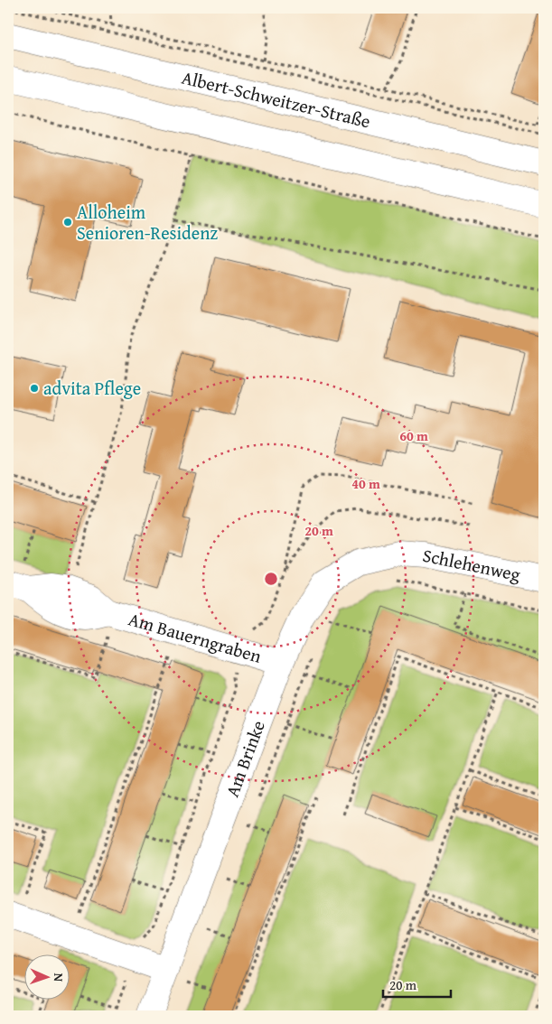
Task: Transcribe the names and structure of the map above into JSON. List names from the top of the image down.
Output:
{
  "streets": {
    "street": [
      "Albert-Schweitzer-Straße",
      "Schlehenweg",
      "Am Bauerngraben",
      "Am Brinke"
    ]
  },
  "crossings": [
    ["Schlehenweg", "Am Brinke"],
    ["Am Bauerngraben", "Am Brinke"]
  ],
  "places": ["Alloheim Senioren-Residenz", "advita Pflege"],
  "scale_bar": "20 m",
  "north": "right",
  "rings": ["60 m", "40 m", "20 m"]
}
